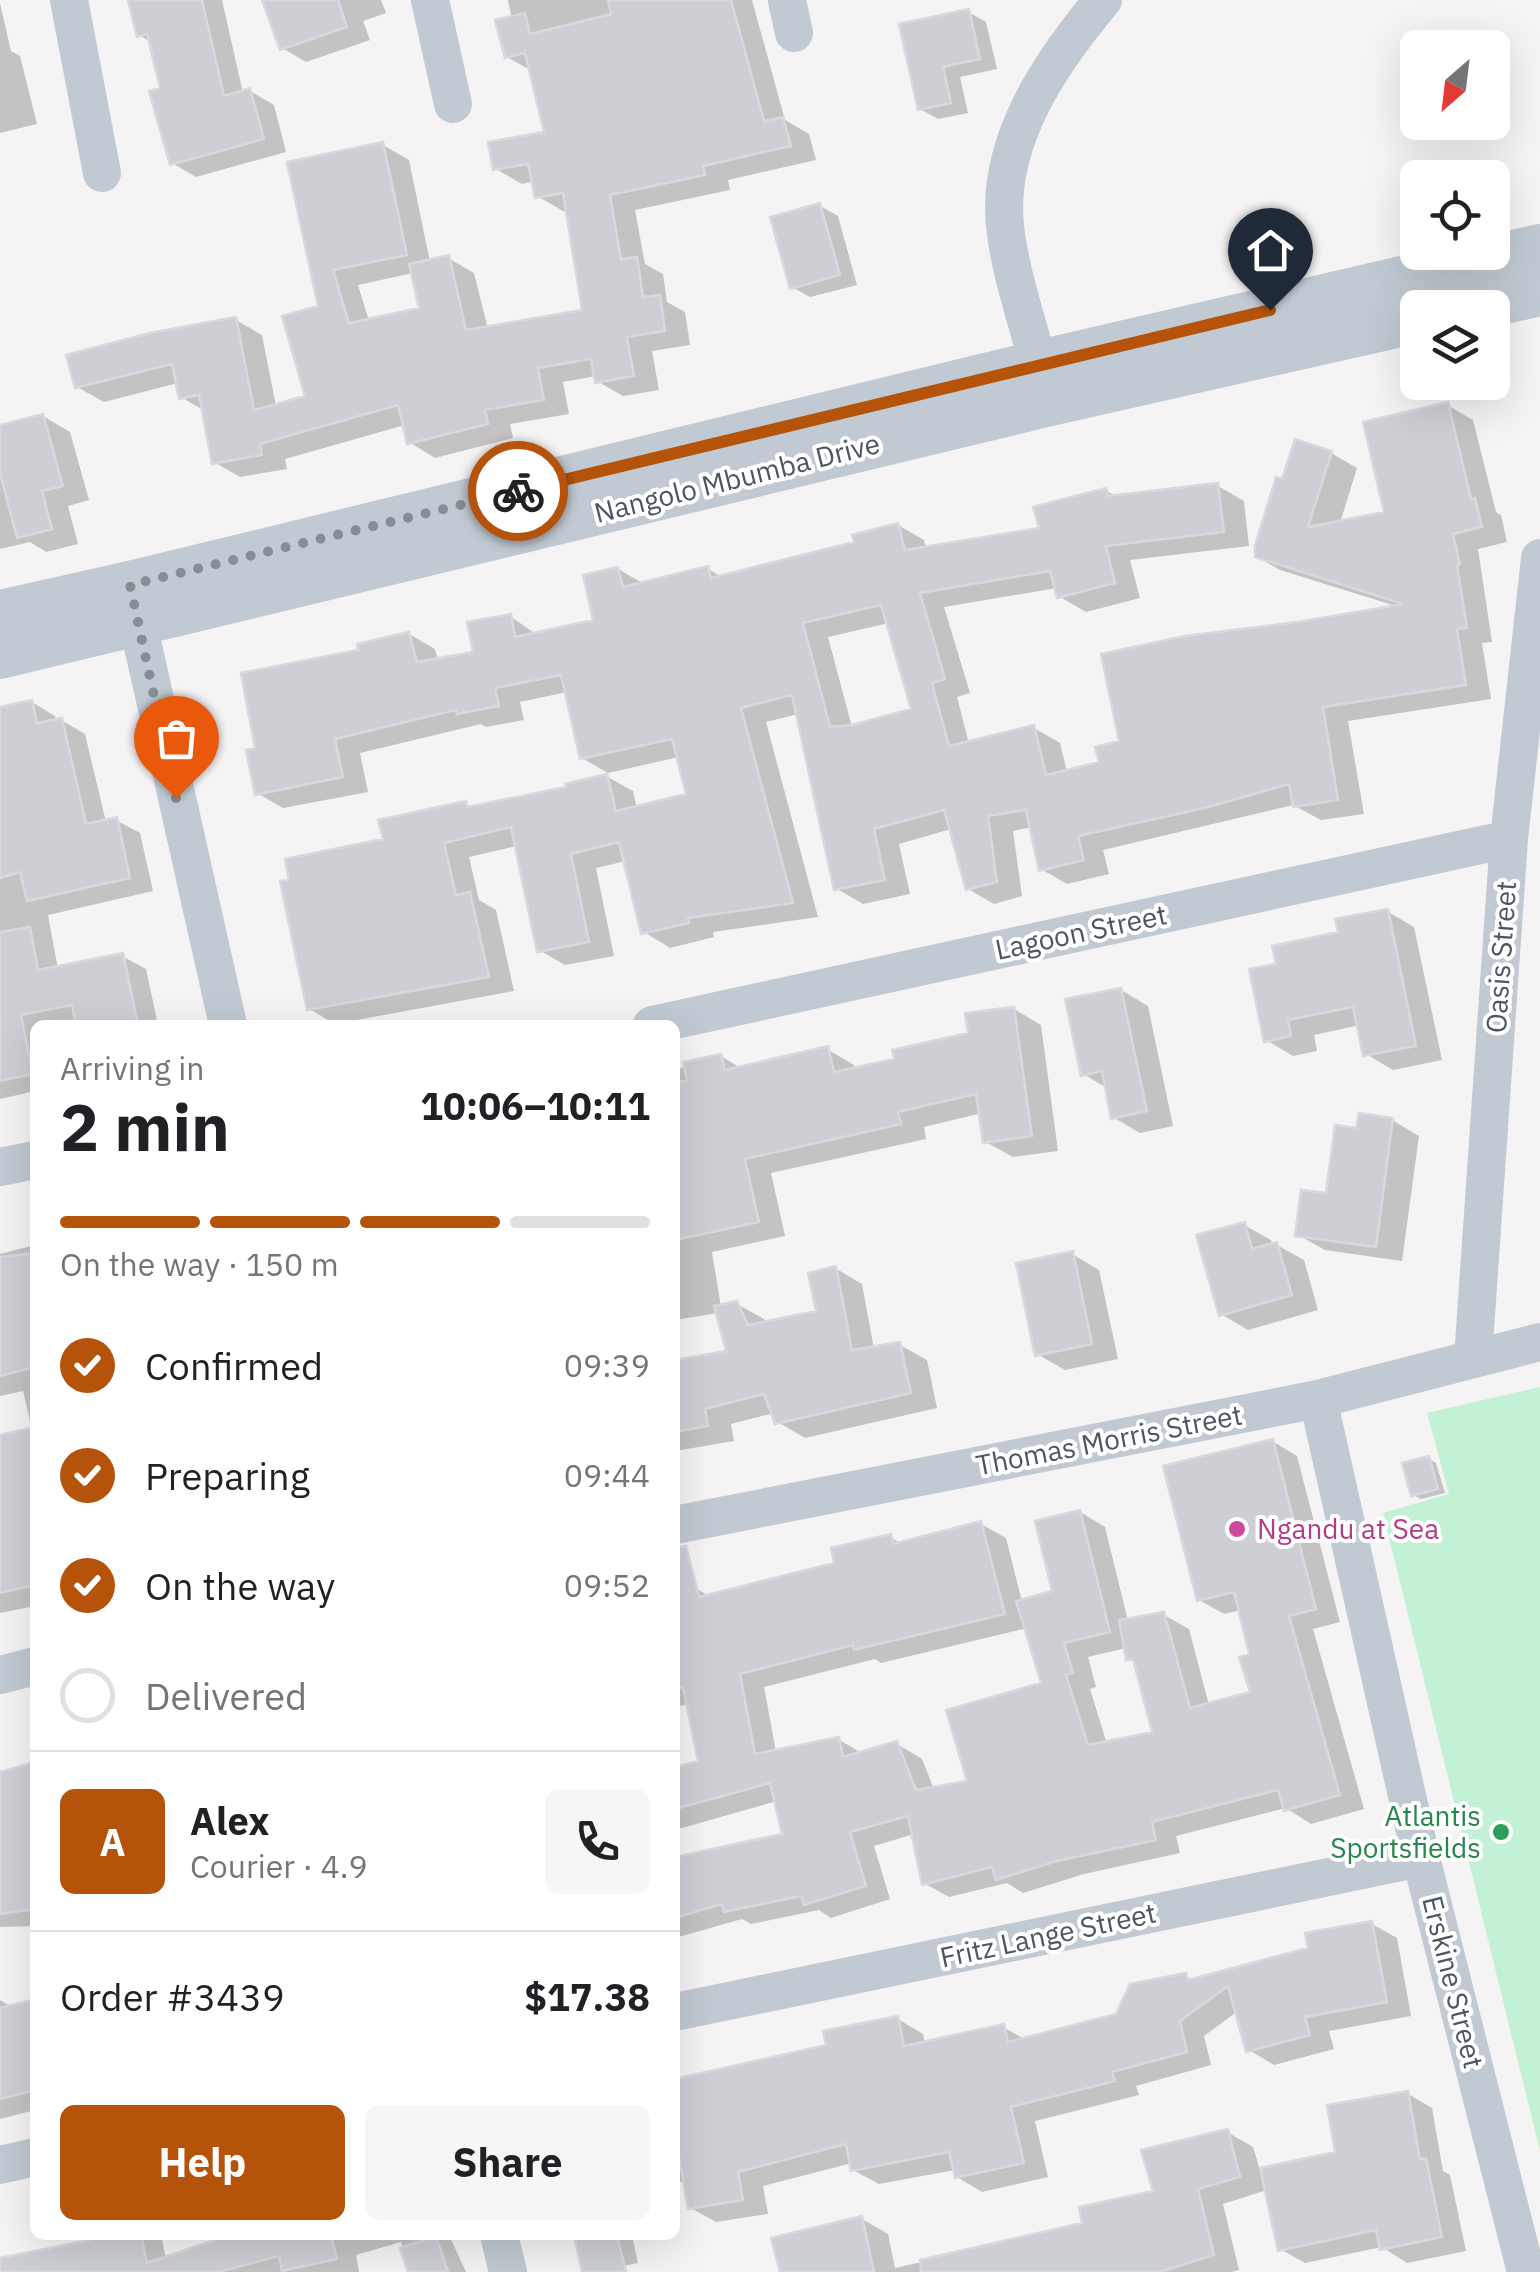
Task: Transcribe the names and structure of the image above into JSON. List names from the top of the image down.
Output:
{
  "streets": {
    "street": [
      "Nangolo Mbumba Drive",
      "Lagoon Street",
      "Oasis Street",
      "Thomas Morris Street",
      "Fritz Lange Street",
      "Erskine Street"
    ]
  },
  "crossings": [
    ["Lagoon Street", "Oasis Street"],
    ["Oasis Street", "Thomas Morris Street"],
    ["Thomas Morris Street", "Erskine Street"],
    ["Fritz Lange Street", "Erskine Street"]
  ],
  "places": ["Ngandu at Sea", "Atlantis Sportsfields"],
  "north": "bottom left",
  "page": {
    "heading": ["2 min", "Arriving in", "10:06–10:11"],
    "panel": [
      "Alex",
      "Courier · 4.9",
      "Order #3439",
      "$17.38"
    ],
    "bar": "On the way · 150 m",
    "list": [
      ["Confirmed", "09:39"],
      ["Preparing", "09:44"],
      ["On the way", "09:52"],
      "Delivered"
    ],
    "round": "A",
    "buttons": ["Help", "Share"]
  }
}
